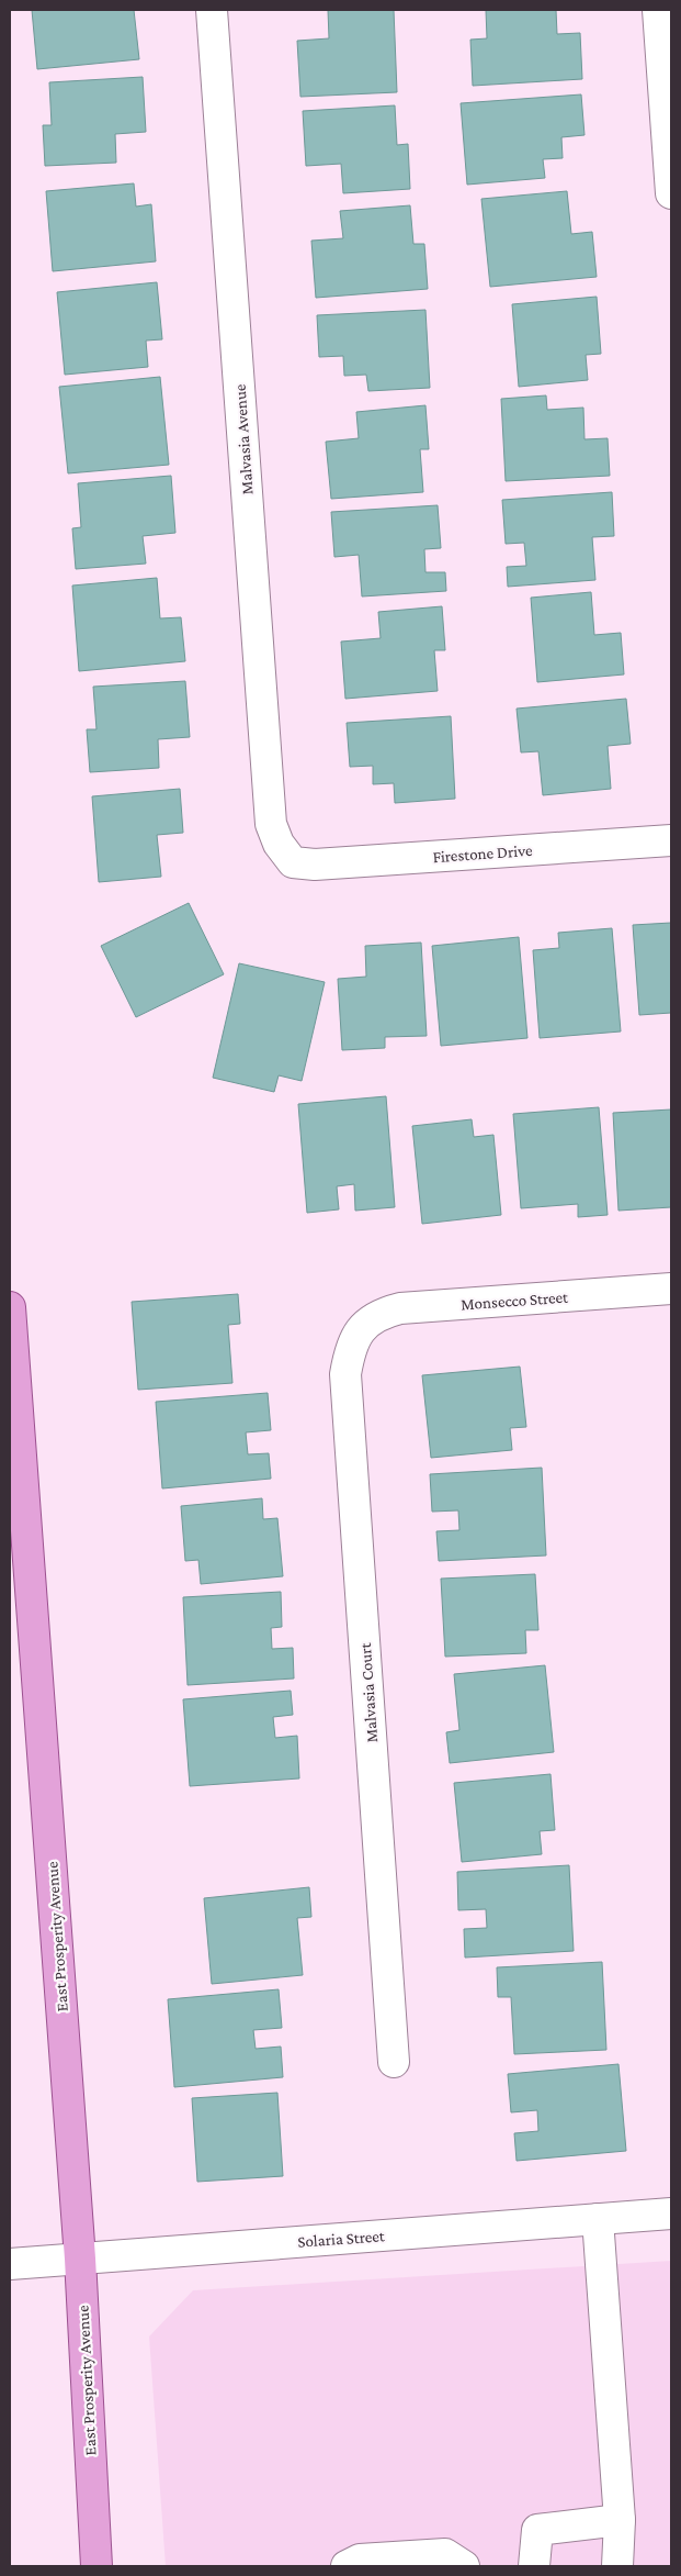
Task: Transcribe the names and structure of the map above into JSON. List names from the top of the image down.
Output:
{
  "streets": {
    "main road": ["East Prosperity Avenue"],
    "street": [
      "Malvasia Avenue",
      "Firestone Drive",
      "Monsecco Street",
      "Malvasia Court",
      "Solaria Street"
    ]
  },
  "crossings": [
    ["Malvasia Avenue", "Firestone Drive"],
    ["Monsecco Street", "Malvasia Court"],
    ["East Prosperity Avenue", "Solaria Street"]
  ]
}
